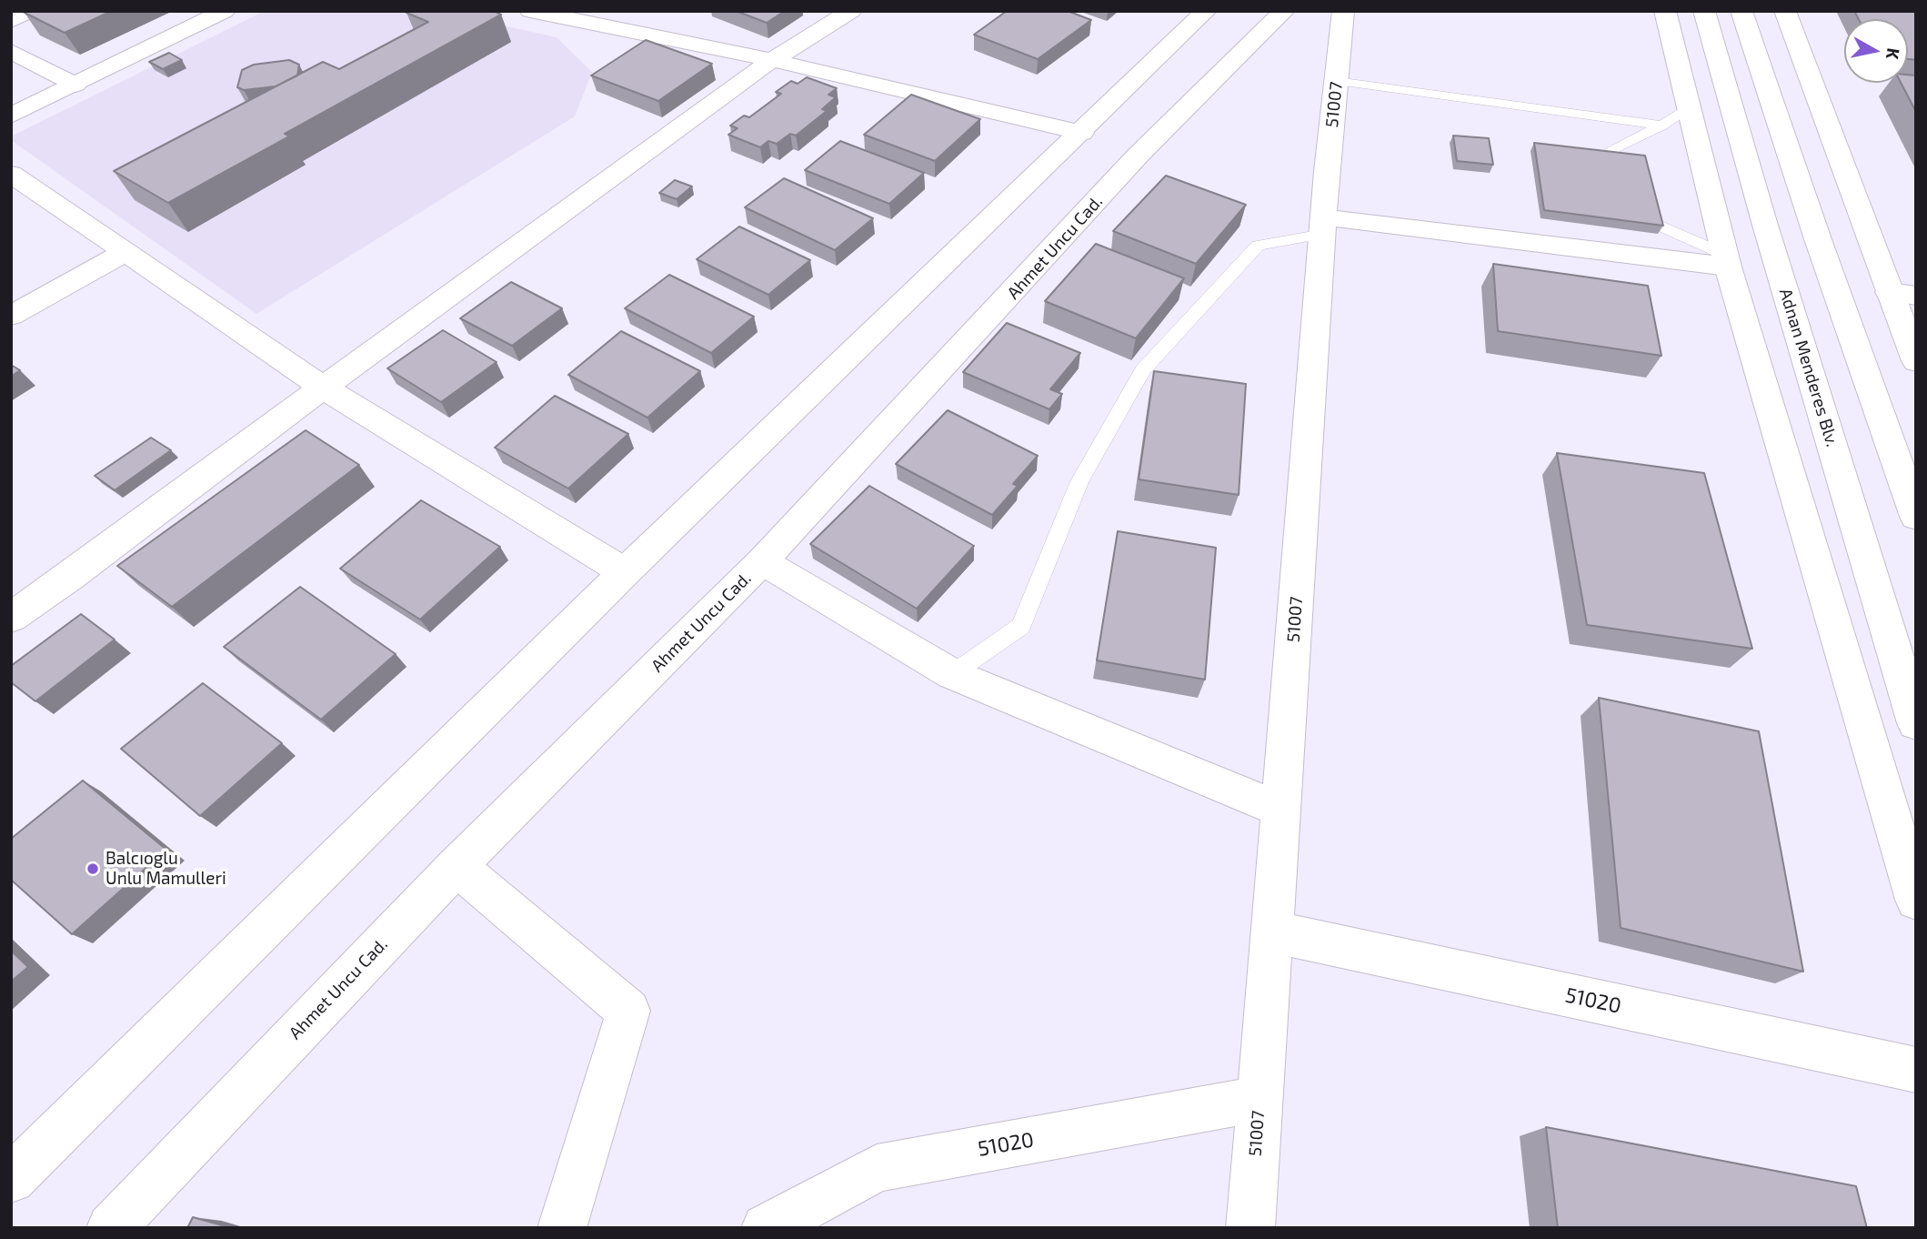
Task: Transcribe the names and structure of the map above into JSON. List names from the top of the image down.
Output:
{
  "streets": {
    "main road": [
      "51007",
      "Ahmet Uncu Cad.",
      "Adnan Menderes Blv.",
      "51020"
    ]
  },
  "crossings": [
    ["51007", "51020"]
  ],
  "places": ["Balcıoglu Unlu Mamulleri"],
  "north": "right"
}
